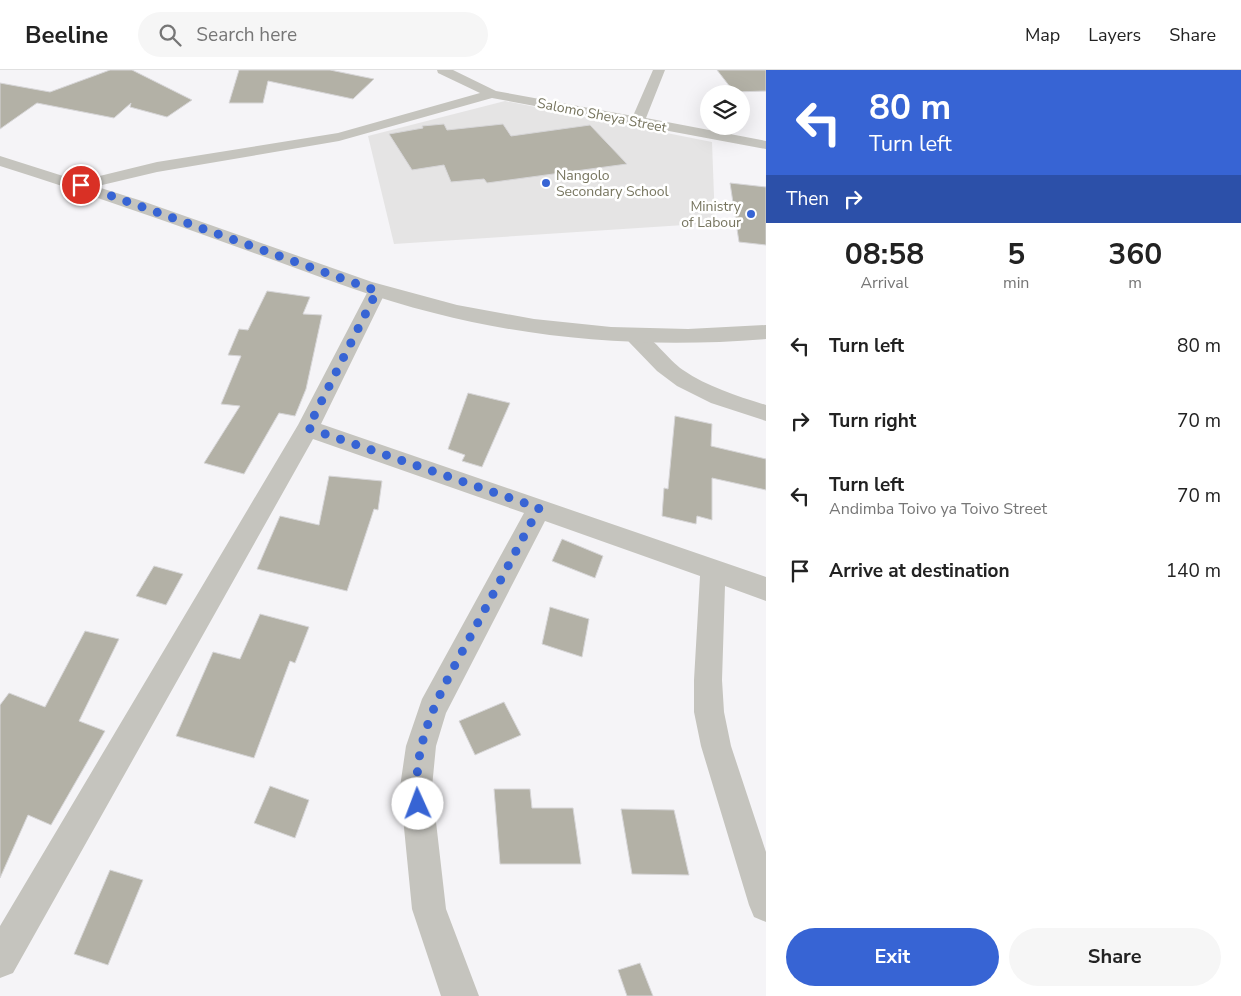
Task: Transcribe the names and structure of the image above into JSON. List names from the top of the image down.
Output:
{
  "streets": {
    "street": ["Salomo Sheya Street"]
  },
  "places": ["Nangolo Secondary School", "Ministry of Labour"],
  "page": {
    "header": "Beeline",
    "search": "Search here",
    "nav": ["Map", "Layers", "Share"],
    "turn": ["80 m", "Turn left"],
    "then": "Then",
    "eta": [
      "08:58",
      "Arrival",
      "5",
      "min",
      "360",
      "m"
    ],
    "list": [
      {
        "name": "Turn left",
        "value": "80 m"
      },
      {
        "name": "Turn right",
        "value": "70 m"
      },
      {
        "name": "Turn left",
        "note": "Andimba Toivo ya Toivo Street",
        "value": "70 m"
      },
      {
        "name": "Arrive at destination",
        "value": "140 m"
      }
    ],
    "buttons": ["Exit", "Share"]
  }
}
